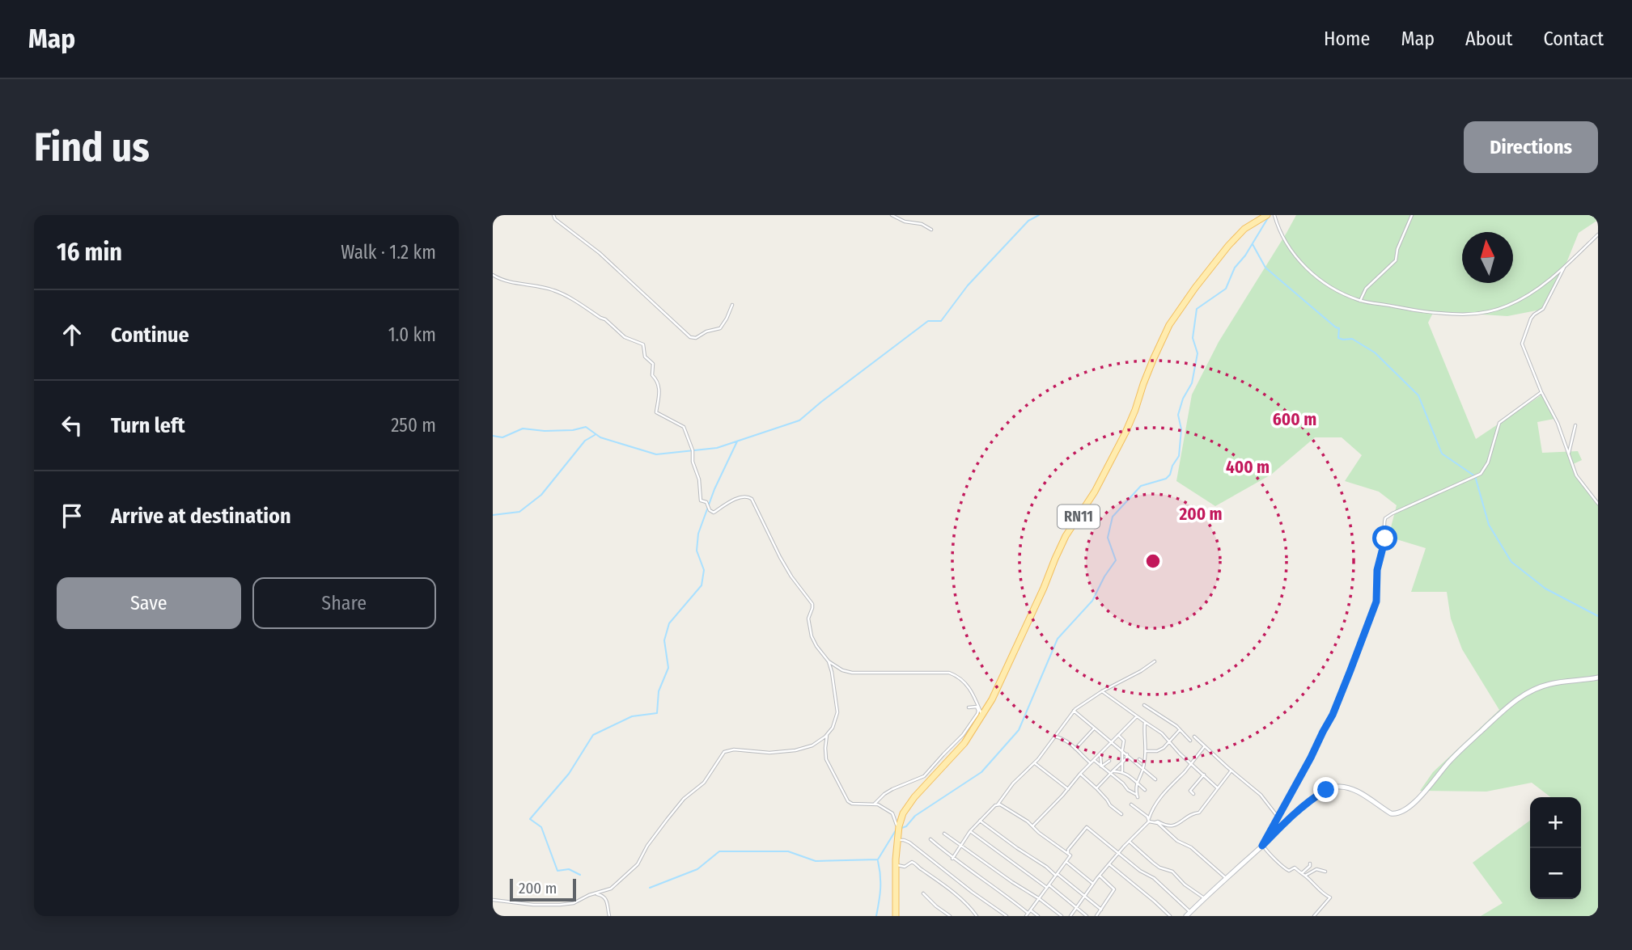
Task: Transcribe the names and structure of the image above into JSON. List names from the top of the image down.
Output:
{
  "streets": {
    "main road": ["RN11"]
  },
  "scale_bar": "200 m",
  "north": "top",
  "page": {
    "header": "Map",
    "nav": [
      "Home",
      "Map",
      "About",
      "Contact"
    ],
    "buttons": [
      "Directions",
      ["Save", "Share"]
    ],
    "title": "Find us",
    "heading": ["16 min", "Walk · 1.2 km"],
    "list": [
      ["Continue", "1.0 km"],
      ["Turn left", "250 m"],
      "Arrive at destination"
    ],
    "map_buttons": ["+", "−"],
    "scale": "200 m"
  },
  "rings": ["600 m", "400 m", "200 m"]
}
